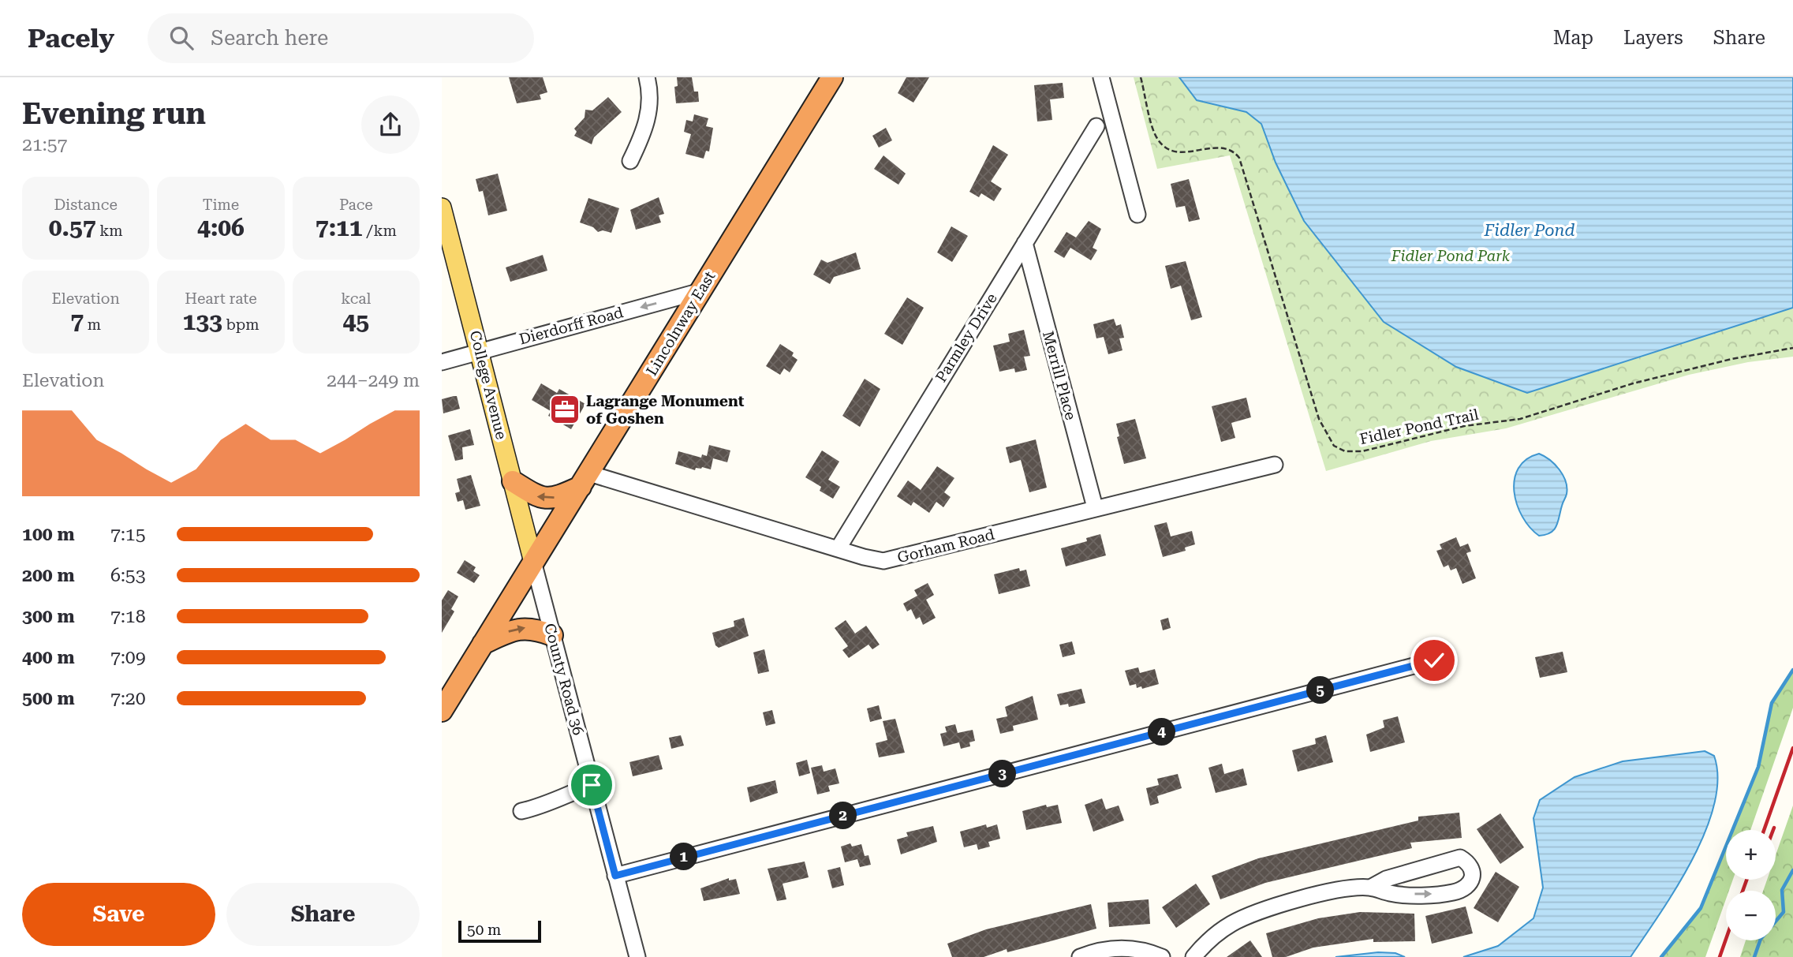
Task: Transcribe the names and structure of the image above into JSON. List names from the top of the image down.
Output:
{
  "streets": {
    "highway": ["Lincolnway East"],
    "main road": ["College Avenue"],
    "street": [
      "Dierdorff Road",
      "Parmley Drive",
      "Merrill Place",
      "Gorham Road",
      "County Road 36"
    ],
    "path": ["Fidler Pond Trail"]
  },
  "crossings": [
    ["Lincolnway East", "Dierdorff Road"],
    ["Lincolnway East", "College Avenue"],
    ["Lincolnway East", "Gorham Road"],
    ["Lincolnway East", "County Road 36"],
    ["Dierdorff Road", "College Avenue"],
    ["Parmley Drive", "Merrill Place"],
    ["Parmley Drive", "Gorham Road"],
    ["Merrill Place", "Gorham Road"],
    ["College Avenue", "County Road 36"]
  ],
  "one_way": ["Dierdorff Road"],
  "water": ["Fidler Pond"],
  "parks": ["Fidler Pond Park"],
  "places": {
    "office": ["Lagrange Monument of Goshen"]
  },
  "scale_bar": "50 m",
  "page": {
    "header": "Pacely",
    "search": "Search here",
    "nav": ["Map", "Layers", "Share"],
    "heading": ["Evening run", "21:57"],
    "stats": [
      ["Distance", "0.57 km"],
      ["Time", "4:06"],
      ["Pace", "7:11 /km"],
      ["Elevation", "7 m"],
      ["Heart rate", "133 bpm"],
      ["kcal", "45"]
    ],
    "chart": ["Elevation", "244–249 m"],
    "list": [
      {
        "name": "100 m",
        "note": "7:15"
      },
      {
        "name": "200 m",
        "note": "6:53"
      },
      {
        "name": "300 m",
        "note": "7:18"
      },
      {
        "name": "400 m",
        "note": "7:09"
      },
      {
        "name": "500 m",
        "note": "7:20"
      }
    ],
    "pins": [
      "5",
      "4",
      "3",
      "2",
      "1"
    ],
    "map_buttons": ["+", "−"],
    "buttons": ["Save", "Share"],
    "scale": "50 m"
  }
}
